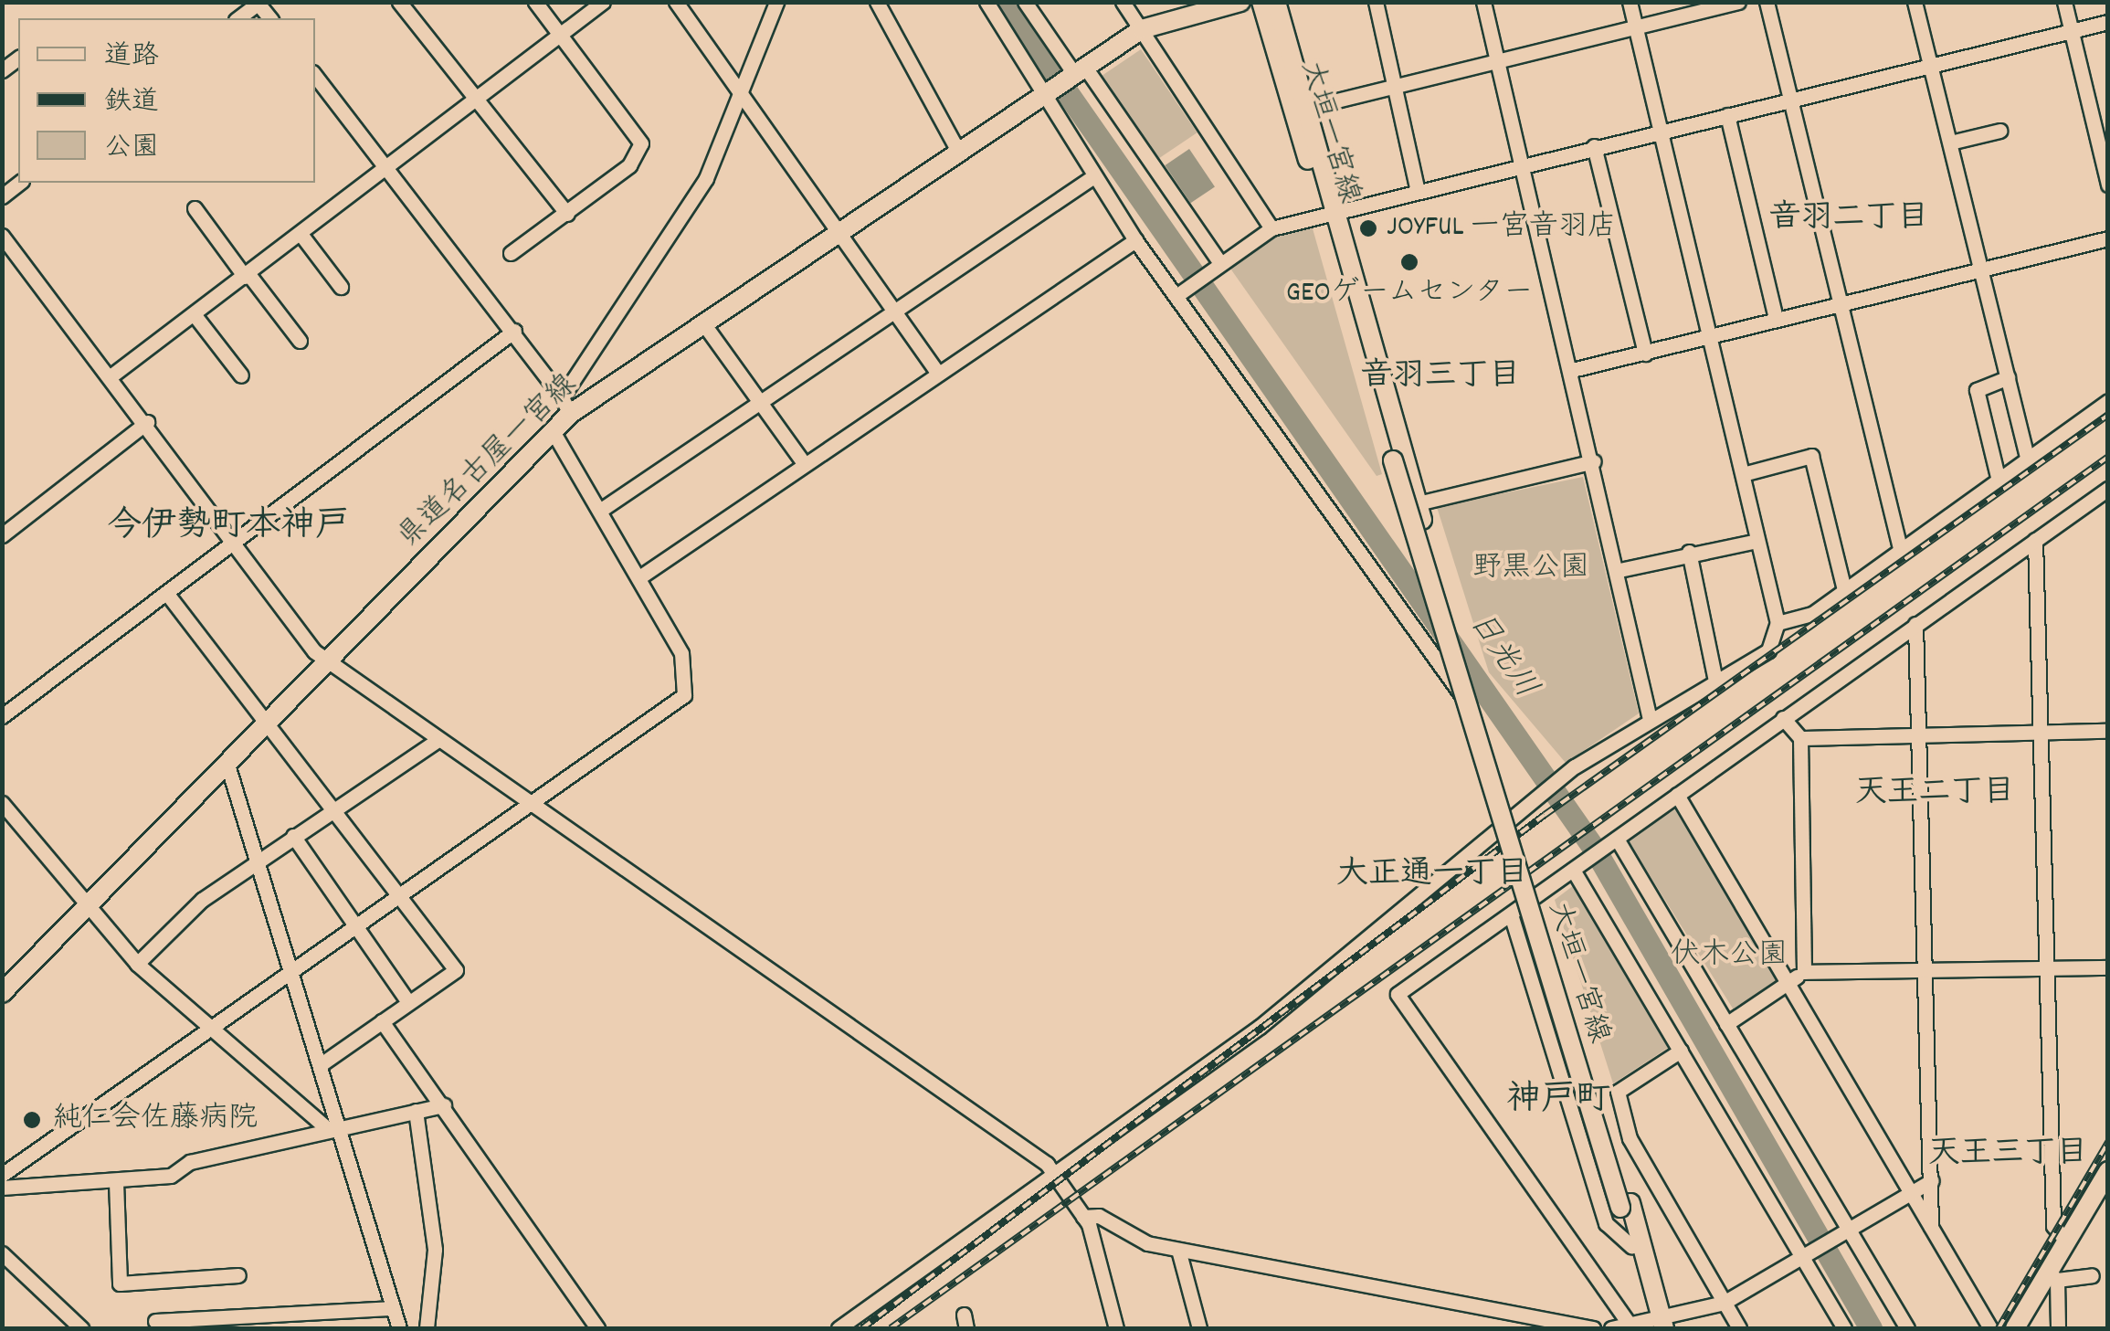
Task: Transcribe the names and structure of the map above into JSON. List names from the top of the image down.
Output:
{
  "streets": {
    "main road": ["大垣一宮線", "県道名古屋一宮線"]
  },
  "districts": [
    "音羽二丁目",
    "音羽三丁目",
    "今伊勢町本神戸",
    "天王二丁目",
    "大正通一丁目",
    "神戸町",
    "天王三丁目"
  ],
  "water": ["日光川"],
  "parks": ["野黒公園", "伏木公園"],
  "places": ["JOYFUL 一宮音羽店", "GEOゲームセンター", "純仁会佐藤病院"],
  "legend": ["道路", "鉄道", "公園"]
}
